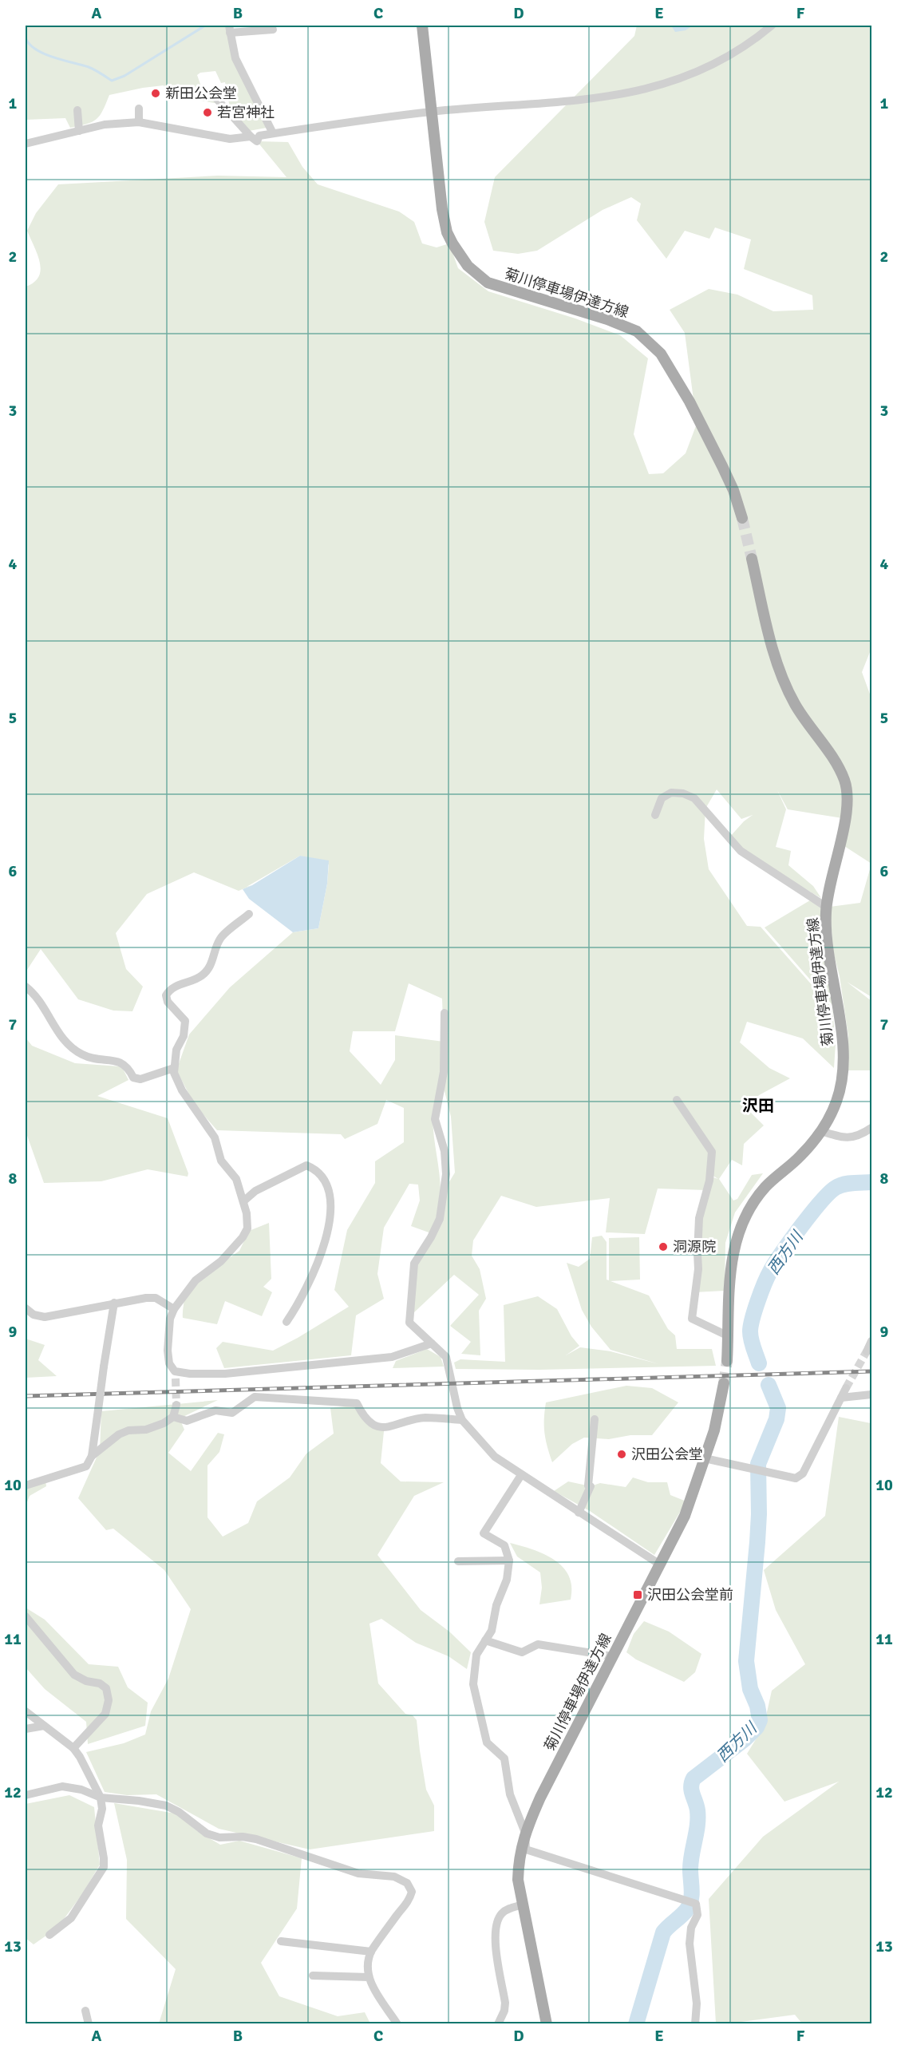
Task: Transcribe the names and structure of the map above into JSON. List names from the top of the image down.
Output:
{
  "streets": {
    "main road": ["菊川停車場伊達方線"]
  },
  "districts": ["沢田"],
  "water": ["西方川"],
  "places": {
    "other": [
      "新田公会堂",
      "若宮神社",
      "洞源院",
      "沢田公会堂"
    ],
    "transit": ["沢田公会堂前"]
  },
  "grid": {
    "columns": [
      "A",
      "B",
      "C",
      "D",
      "E",
      "F"
    ],
    "rows": [
      "1",
      "2",
      "3",
      "4",
      "5",
      "6",
      "7",
      "8",
      "9",
      "10",
      "11",
      "12",
      "13"
    ]
  }
}
